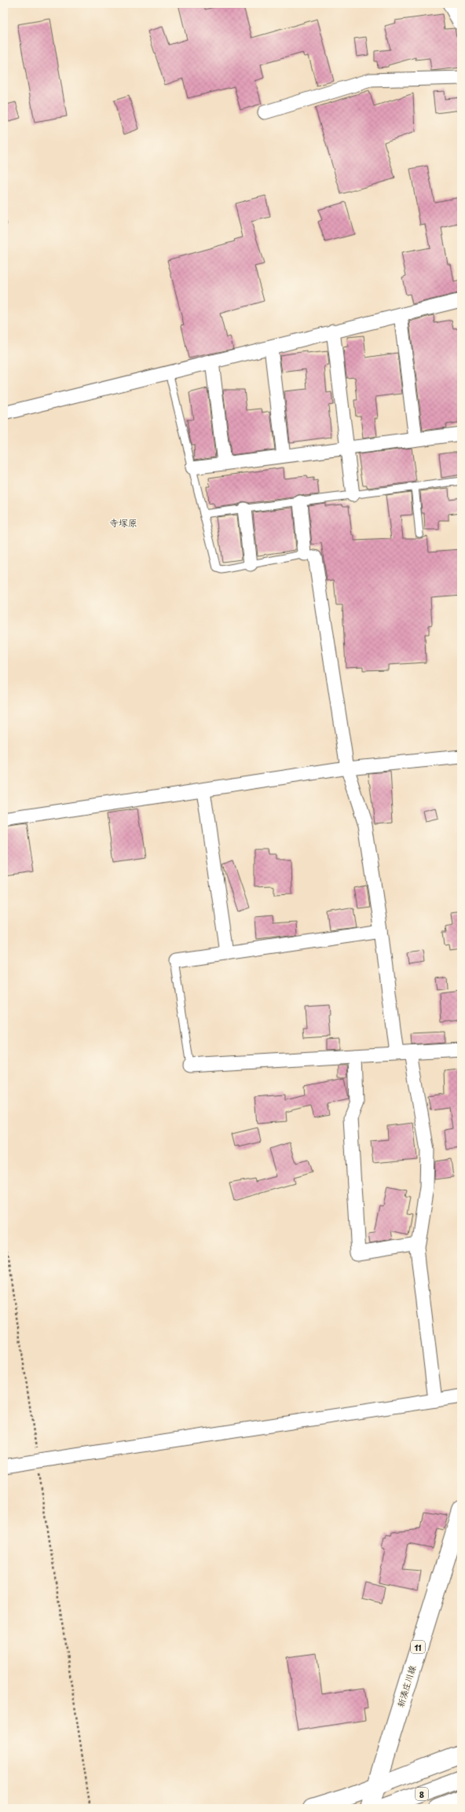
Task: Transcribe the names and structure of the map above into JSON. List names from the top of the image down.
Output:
{
  "streets": {
    "main road": ["11", "新湊庄川線", "8"]
  },
  "districts": ["寺塚原"]
}
